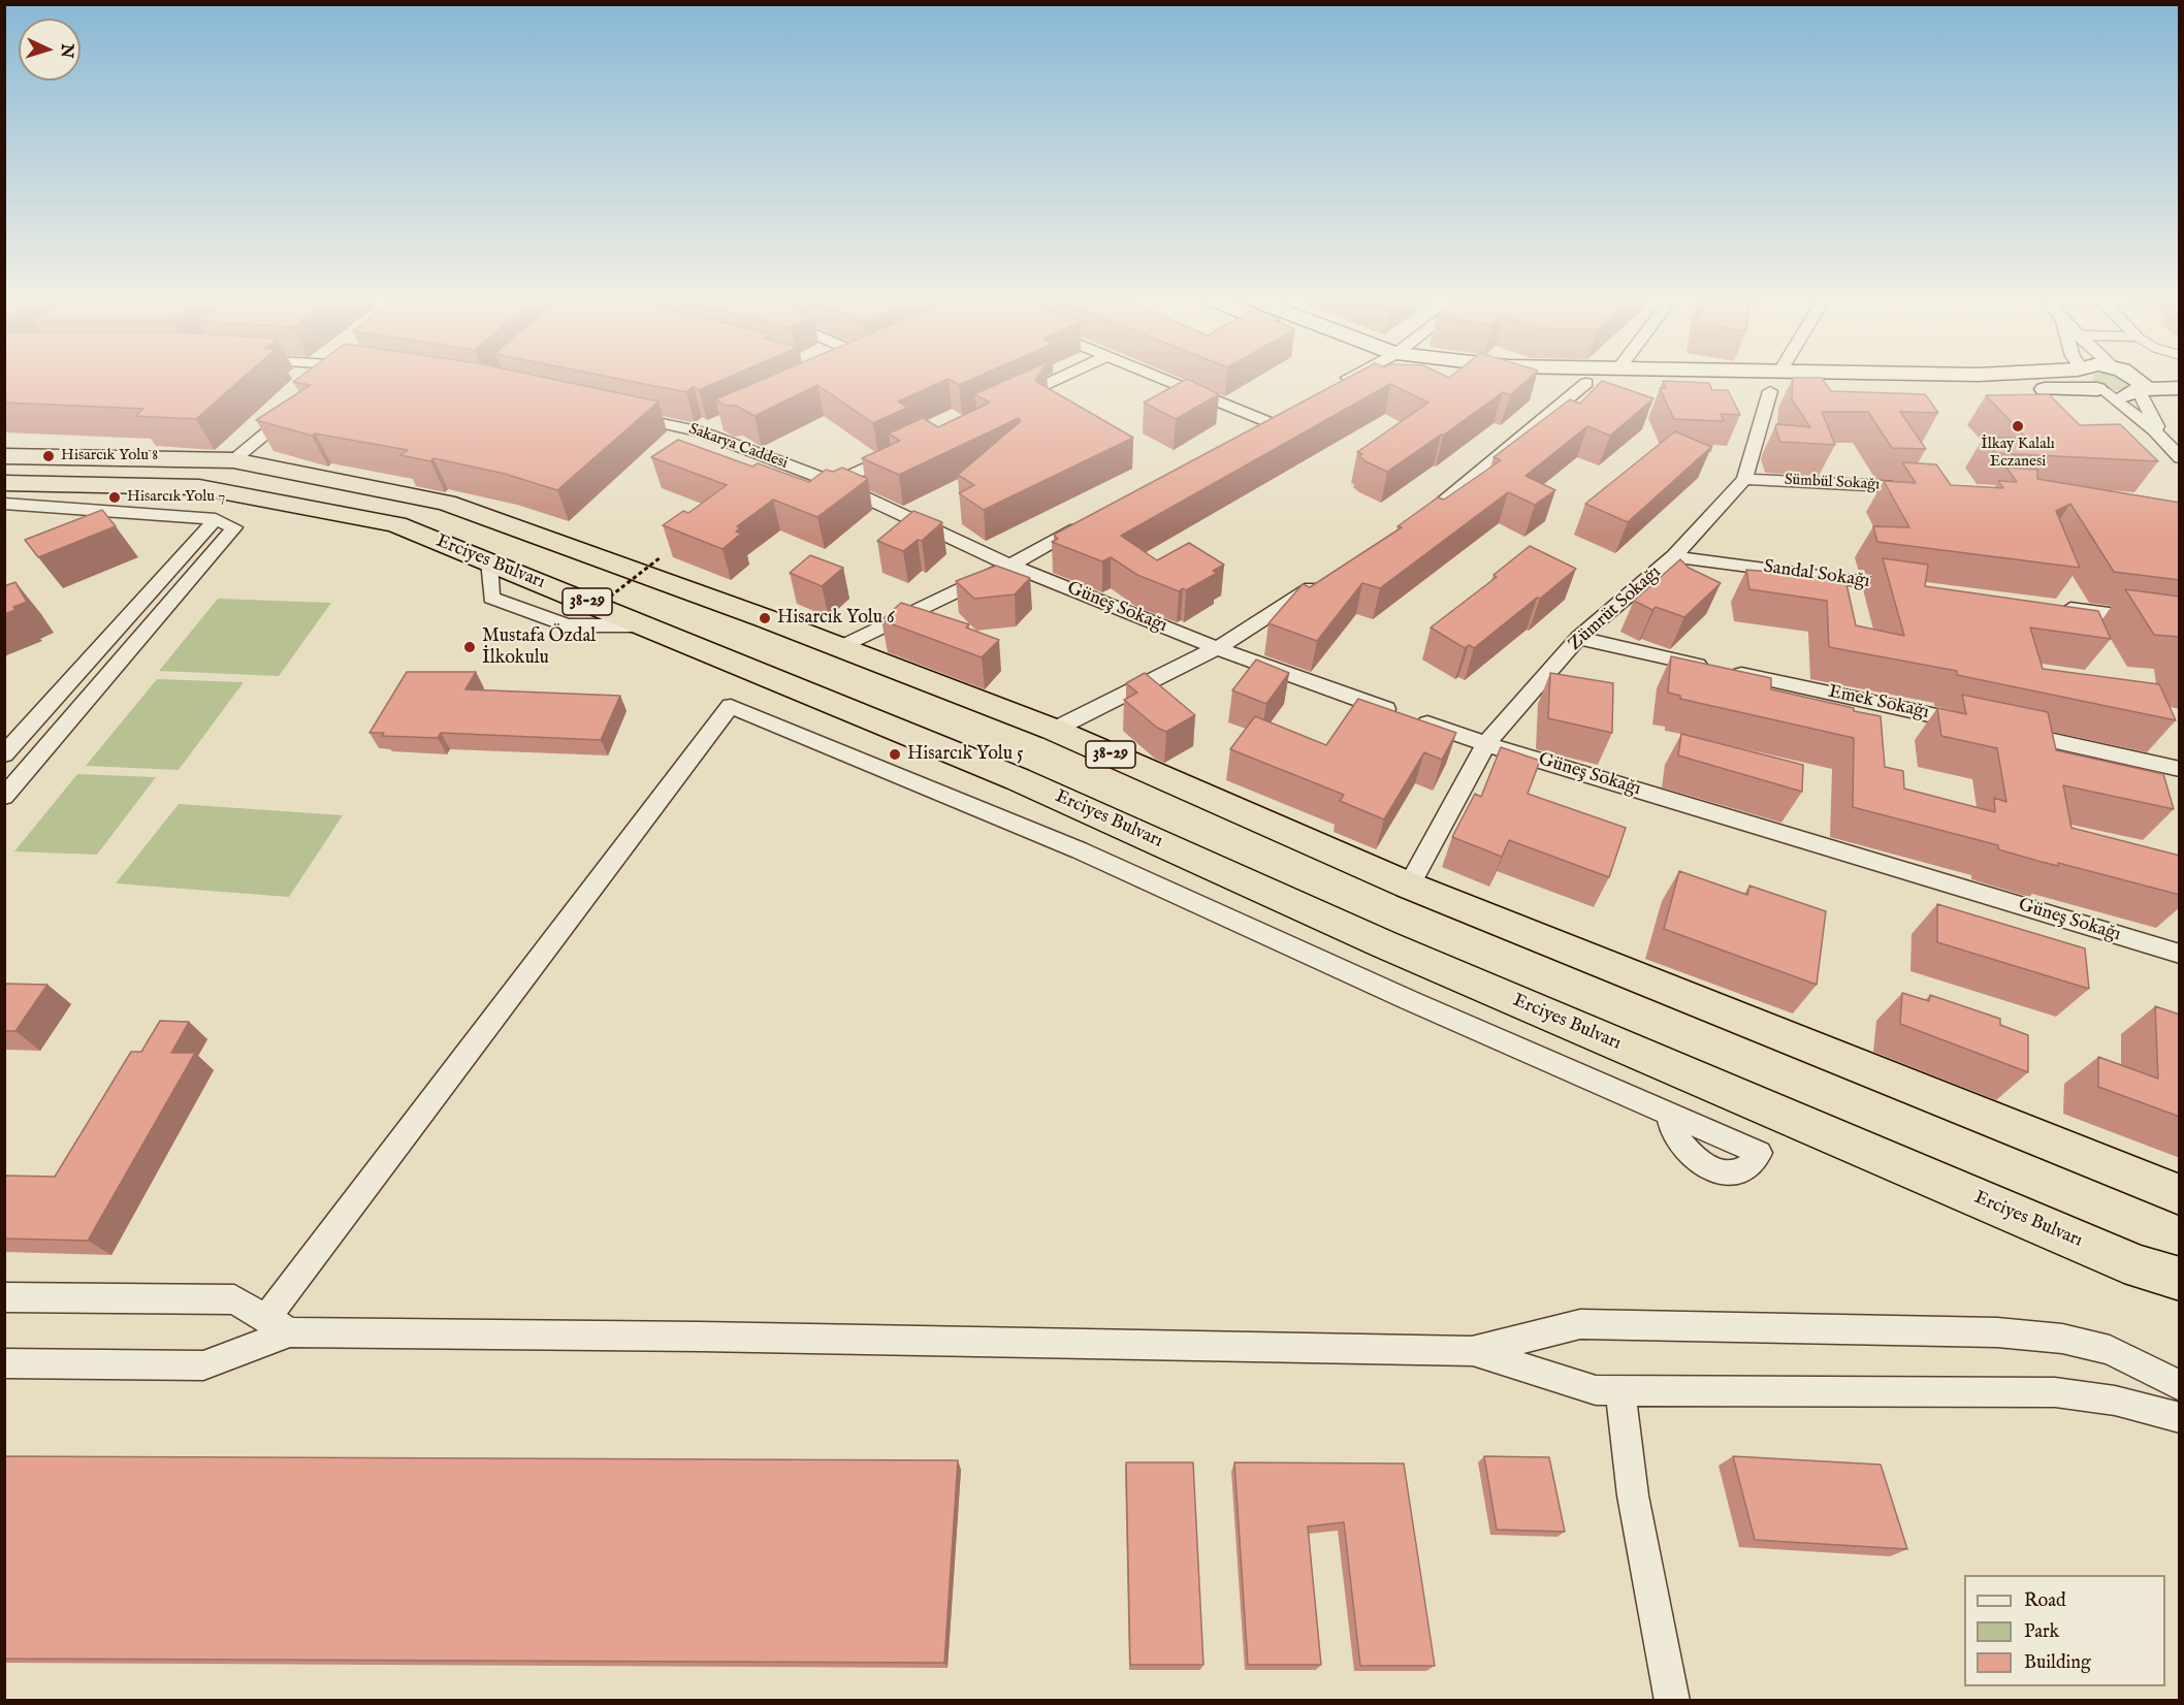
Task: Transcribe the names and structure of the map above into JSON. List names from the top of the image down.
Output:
{
  "streets": {
    "highway": ["Erciyes Bulvarı", "38-29"],
    "street": [
      "Sakarya Caddesi",
      "Sümbül Sokağı",
      "Sandal Sokağı",
      "Güneş Sokağı",
      "Zümrüt Sokağı",
      "Emek Sokağı"
    ]
  },
  "crossings": [
    ["Sakarya Caddesi", "Güneş Sokağı"],
    ["Sümbül Sokağı", "Zümrüt Sokağı"],
    ["Sandal Sokağı", "Zümrüt Sokağı"],
    ["38-29", "Zümrüt Sokağı"],
    ["Güneş Sokağı", "Zümrüt Sokağı"],
    ["Zümrüt Sokağı", "Emek Sokağı"]
  ],
  "places": [
    "İlkay Kalalı Eczanesi",
    "Hisarcık Yolu 8",
    "Hisarcık Yolu 7",
    "Hisarcık Yolu 6",
    "Mustafa Özdal İlkokulu",
    "Hisarcık Yolu 5"
  ],
  "legend": ["Road", "Park", "Building"],
  "north": "right"
}
